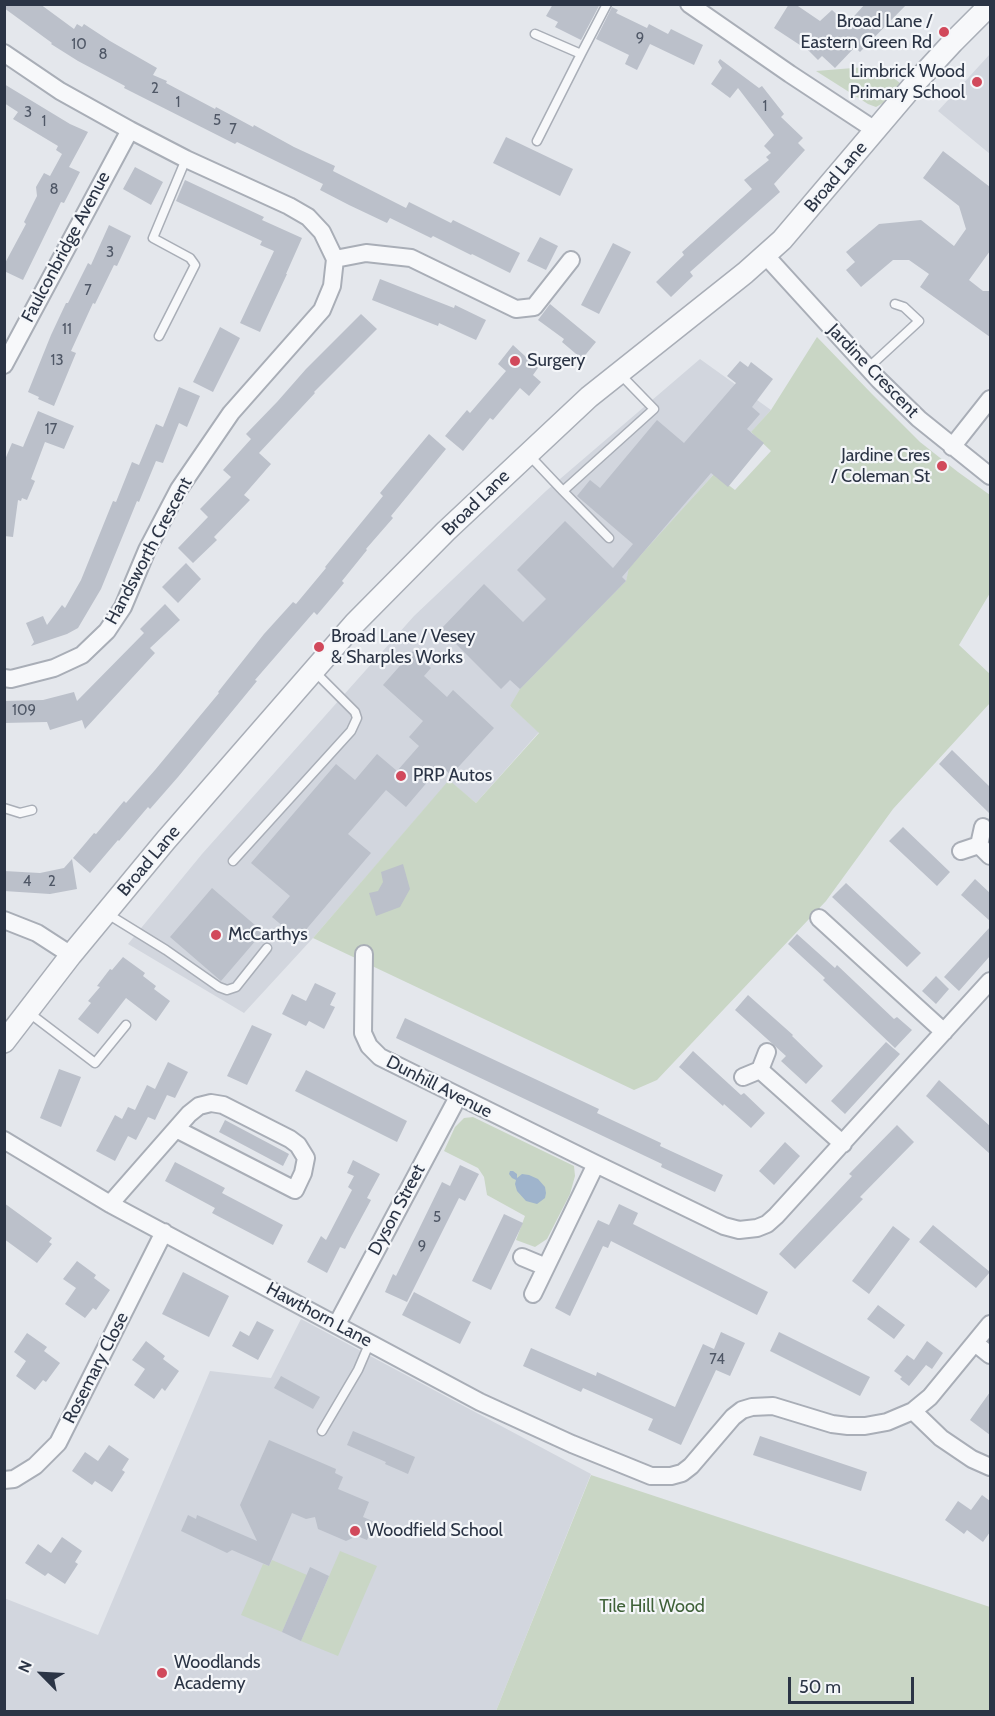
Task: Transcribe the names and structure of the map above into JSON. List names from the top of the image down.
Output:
{
  "streets": {
    "street": [
      "Broad Lane",
      "Faulconbridge Avenue",
      "Jardine Crescent",
      "Handsworth Crescent",
      "Dunhill Avenue",
      "Dyson Street",
      "Hawthorn Lane",
      "Rosemary Close"
    ]
  },
  "crossings": [
    ["Broad Lane", "Jardine Crescent"],
    ["Dunhill Avenue", "Dyson Street"],
    ["Dyson Street", "Hawthorn Lane"],
    ["Hawthorn Lane", "Rosemary Close"]
  ],
  "parks": ["Tile Hill Wood"],
  "places": [
    "Broad Lane / Eastern Green Rd",
    "Limbrick Wood Primary School",
    "Surgery",
    "Jardine Cres / Coleman St",
    "Broad Lane / Vesey & Sharples Works",
    "PRP Autos",
    "McCarthys",
    "Woodfield School",
    "Woodlands Academy"
  ],
  "house_numbers": [
    "9",
    "10",
    "8",
    "2",
    "1",
    "1",
    "3",
    "5",
    "1",
    "7",
    "8",
    "3",
    "7",
    "11",
    "13",
    "17",
    "109",
    "4",
    "2",
    "5",
    "9",
    "74"
  ],
  "scale_bar": "50 m",
  "north": "top left"
}
